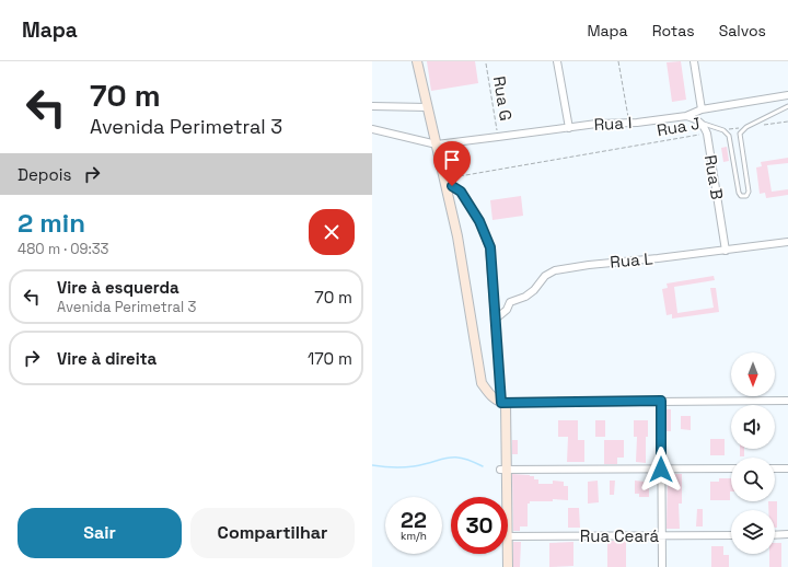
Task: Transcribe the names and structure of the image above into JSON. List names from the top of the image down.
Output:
{
  "streets": {
    "street": [
      "Rua I",
      "Rua B",
      "Rua L",
      "Rua Ceará"
    ],
    "path": ["Rua G", "Rua J"]
  },
  "crossings": [
    ["Rua G", "Rua I"],
    ["Rua J", "Rua B"],
    ["Rua B", "Rua L"]
  ],
  "north": "bottom",
  "page": {
    "header": "Mapa",
    "nav": ["Mapa", "Rotas", "Salvos"],
    "turn": ["70 m", "Avenida Perimetral 3"],
    "then": "Depois",
    "heading": ["2 min", "480 m · 09:33"],
    "list": [
      {
        "name": "Vire à esquerda",
        "note": "Avenida Perimetral 3",
        "value": "70 m"
      },
      {
        "name": "Vire à direita",
        "value": "170 m"
      }
    ],
    "speed": "22 km/h",
    "limit": "30",
    "buttons": ["Sair", "Compartilhar"]
  }
}
